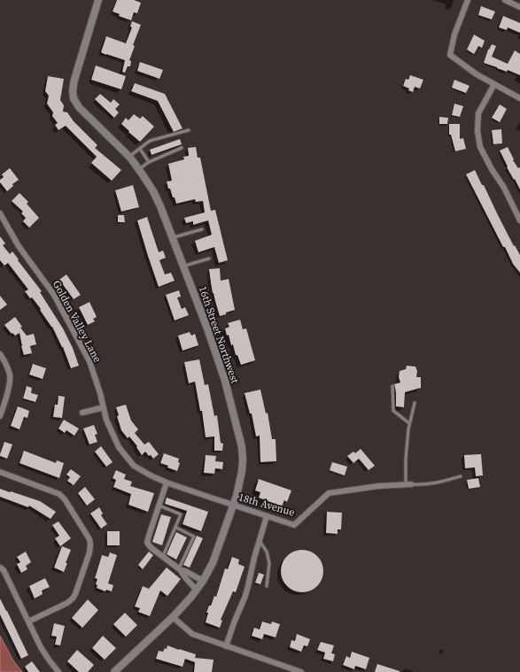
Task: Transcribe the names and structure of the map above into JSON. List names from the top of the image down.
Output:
{
  "streets": {
    "street": ["Golden Valley Lane", "16th Street Northwest", "18th Avenue"]
  },
  "crossings": [
    ["Golden Valley Lane", "18th Avenue"],
    ["16th Street Northwest", "18th Avenue"]
  ]
}
